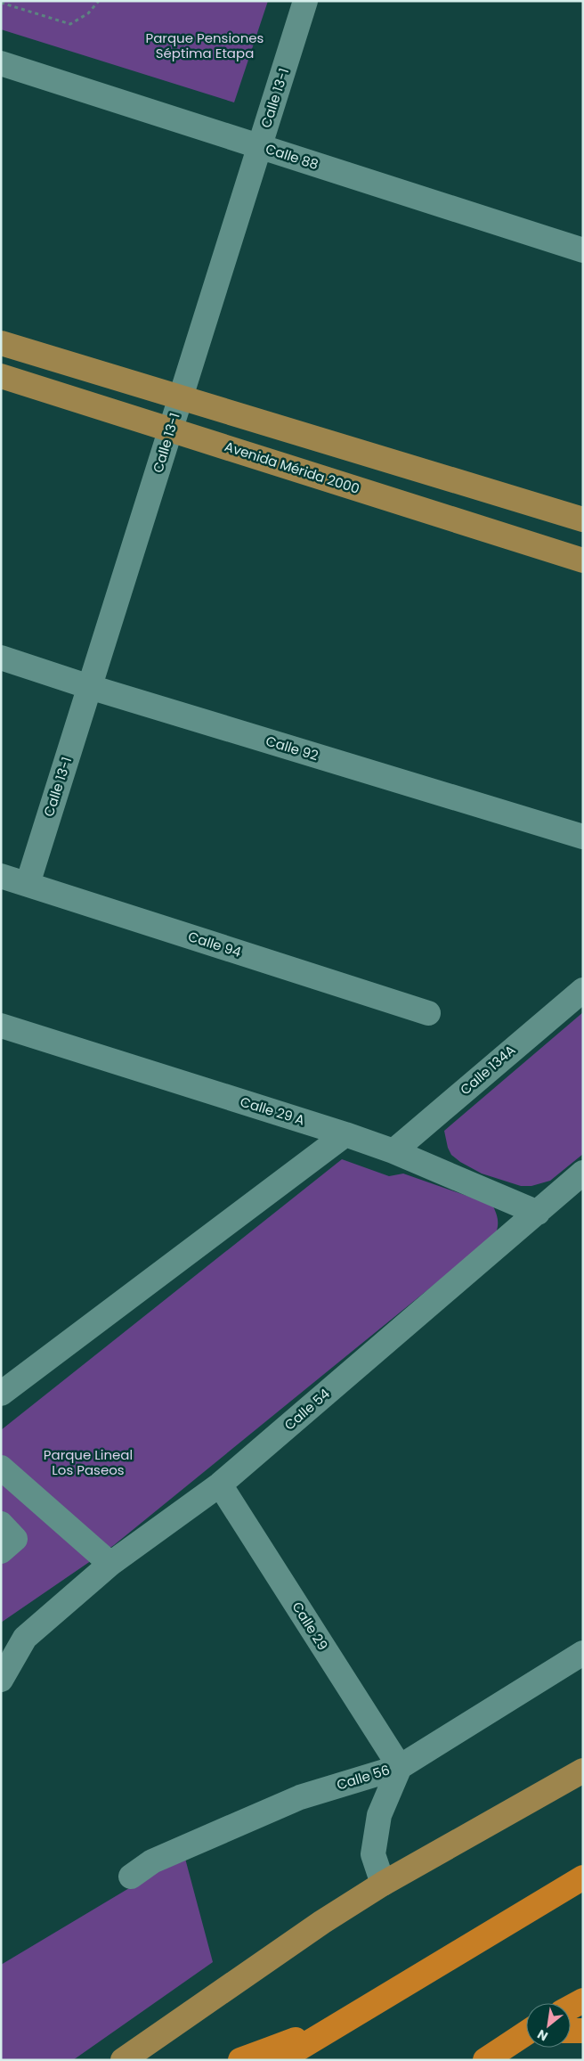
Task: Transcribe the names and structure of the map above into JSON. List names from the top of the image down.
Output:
{
  "streets": {
    "main road": ["Avenida Mérida 2000"],
    "street": [
      "Calle 13-1",
      "Calle 88",
      "Calle 92",
      "Calle 94",
      "Calle 134A",
      "Calle 29 A",
      "Calle 54",
      "Calle 29",
      "Calle 56"
    ]
  },
  "crossings": [
    ["Calle 13-1", "Calle 88"],
    ["Calle 13-1", "Avenida Mérida 2000"],
    ["Calle 13-1", "Calle 92"],
    ["Calle 13-1", "Calle 94"],
    ["Calle 134A", "Calle 29 A"],
    ["Calle 29 A", "Calle 54"],
    ["Calle 54", "Calle 29"],
    ["Calle 29", "Calle 56"]
  ],
  "parks": ["Parque Pensiones Séptima Etapa", "Parque Lineal Los Paseos"],
  "north": "bottom left"
}
